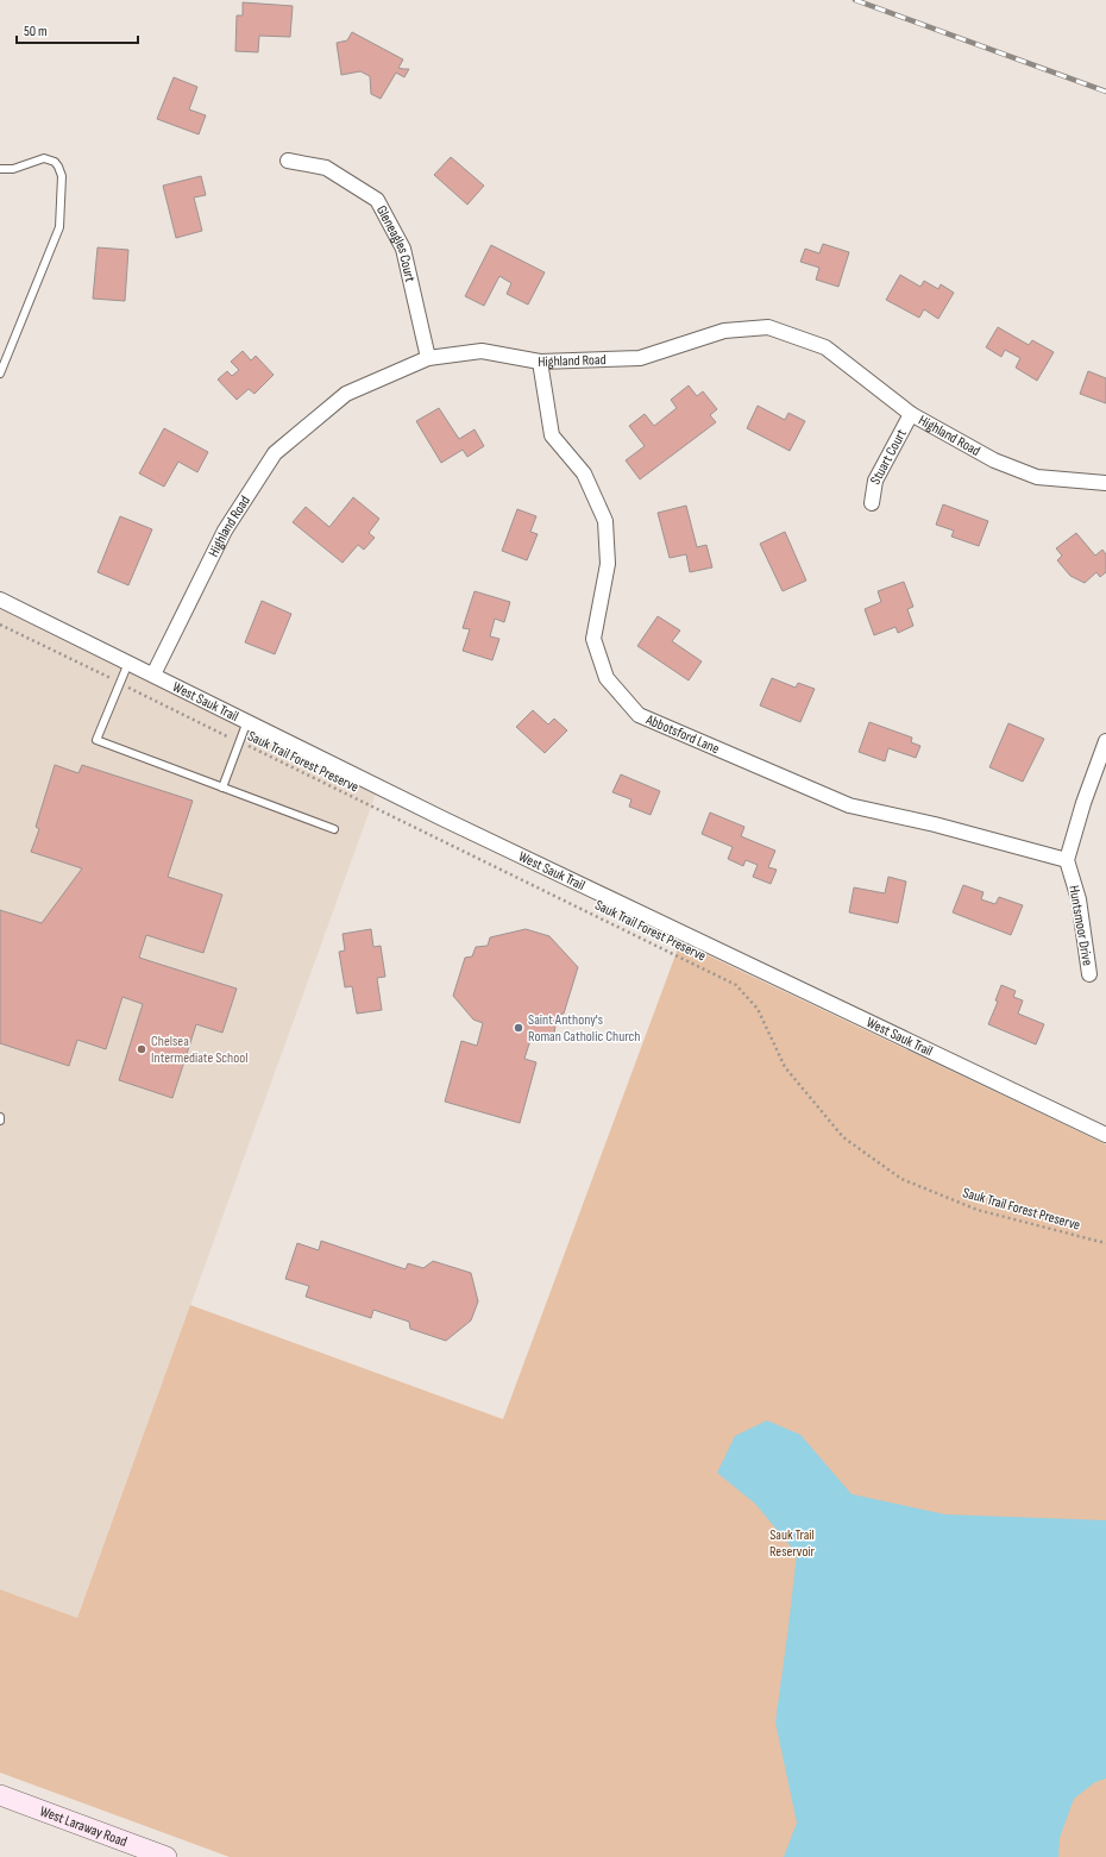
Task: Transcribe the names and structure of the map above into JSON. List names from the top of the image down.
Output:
{
  "streets": {
    "main road": ["West Laraway Road"],
    "street": [
      "Gleneagles Court",
      "Highland Road",
      "Stuart Court",
      "West Sauk Trail",
      "Abbotsford Lane",
      "Huntsmoor Drive"
    ],
    "path": ["Sauk Trail Forest Preserve"]
  },
  "crossings": [
    ["Gleneagles Court", "Highland Road"],
    ["Highland Road", "Stuart Court"],
    ["Highland Road", "West Sauk Trail"],
    ["Highland Road", "Abbotsford Lane"],
    ["Abbotsford Lane", "Huntsmoor Drive"]
  ],
  "parks": ["Sauk Trail Reservoir"],
  "places": ["Saint Anthony's Roman Catholic Church", "Chelsea Intermediate School"],
  "scale_bar": "50 m"
}
